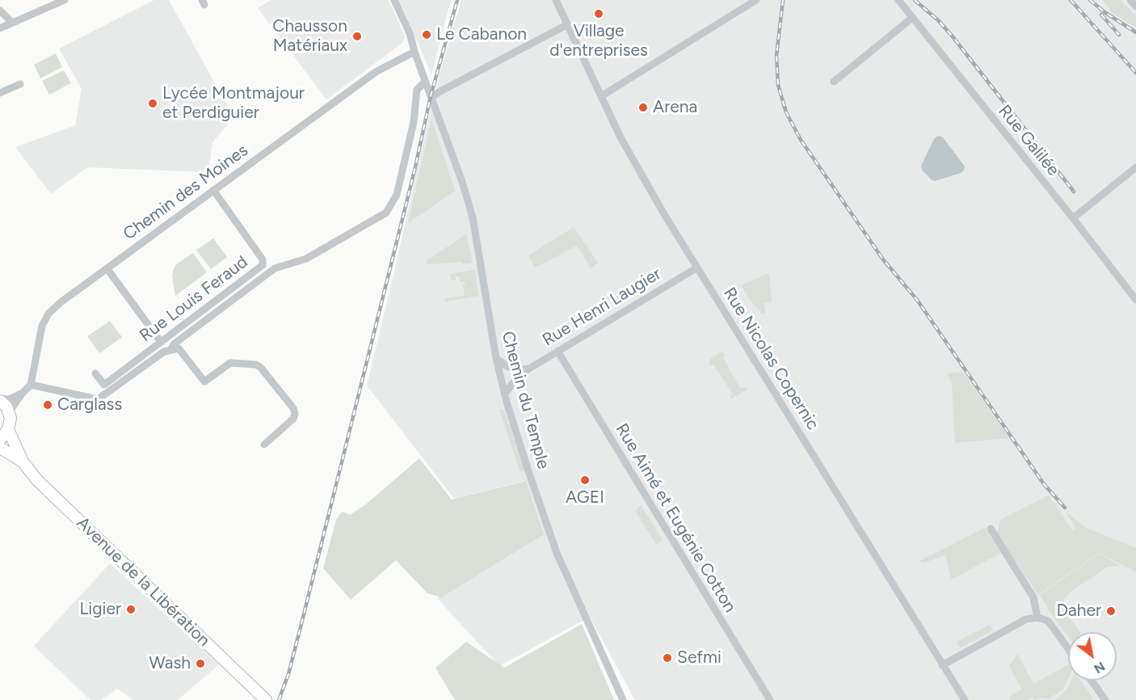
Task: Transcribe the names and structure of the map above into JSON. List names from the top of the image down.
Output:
{
  "streets": {
    "main road": ["Avenue de la Libération"],
    "street": [
      "Rue Galilée",
      "Chemin des Moines",
      "Rue Louis Feraud",
      "Rue Henri Laugier",
      "Rue Nicolas Copernic",
      "Chemin du Temple",
      "Rue Aimé et Eugénie Cotton"
    ]
  },
  "crossings": [
    ["Chemin des Moines", "Rue Louis Feraud"],
    ["Chemin des Moines", "Chemin du Temple"],
    ["Rue Henri Laugier", "Rue Nicolas Copernic"],
    ["Rue Henri Laugier", "Chemin du Temple"],
    ["Rue Henri Laugier", "Rue Aimé et Eugénie Cotton"]
  ],
  "places": [
    "Village d'entreprises",
    "Le Cabanon",
    "Chausson Matériaux",
    "Lycée Montmajour et Perdiguier",
    "Arena",
    "Carglass",
    "AGEI",
    "Ligier",
    "Daher",
    "Sefmi",
    "Wash"
  ],
  "north": "bottom right"
}
